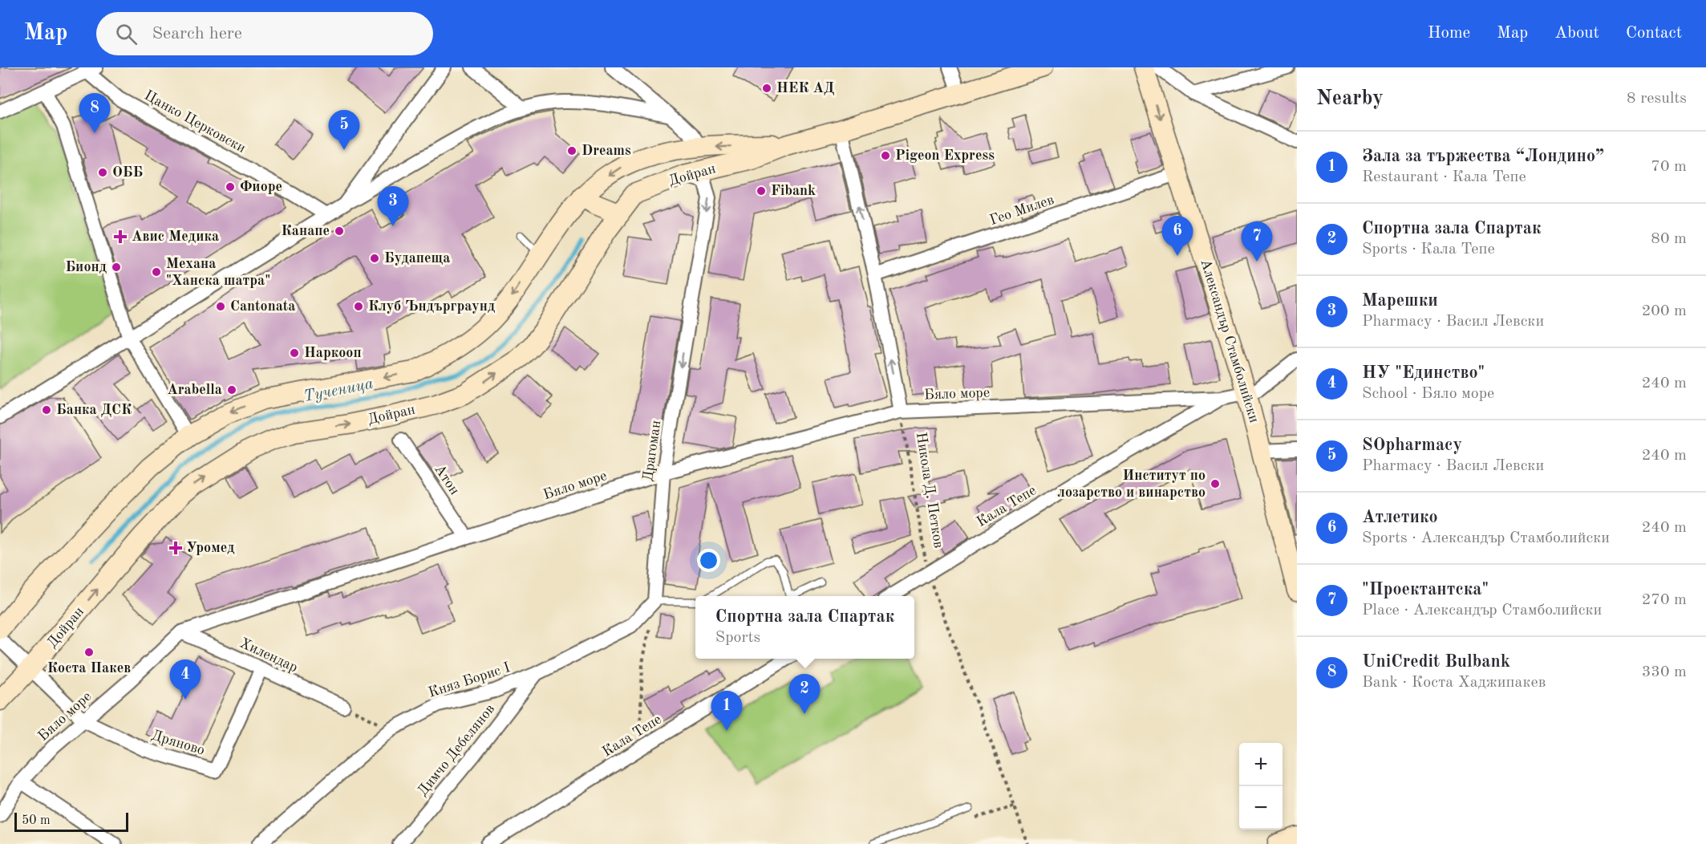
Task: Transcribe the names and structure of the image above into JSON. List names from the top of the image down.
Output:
{
  "streets": {
    "main road": ["Дойран", "Александър Стамболийски"],
    "street": [
      "Цанко Церковски",
      "Гео Милев",
      "Бяло море",
      "Драгоман",
      "Атон",
      "Кала Тепе",
      "Хилендар",
      "Княз Борис I",
      "Дряново",
      "Димчо Дебелянов"
    ],
    "path": ["Никола Д. Петков"]
  },
  "crossings": [
    ["Дойран", "Драгоман"],
    ["Гео Милев", "Александър Стамболийски"],
    ["Александър Стамболийски", "Бяло море"],
    ["Бяло море", "Драгоман"],
    ["Бяло море", "Атон"],
    ["Бяло море", "Никола Д. Петков"],
    ["Бяло море", "Кала Тепе"],
    ["Бяло море", "Хилендар"],
    ["Бяло море", "Дряново"],
    ["Драгоман", "Княз Борис I"],
    ["Никола Д. Петков", "Кала Тепе"],
    ["Хилендар", "Дряново"],
    ["Княз Борис I", "Димчо Дебелянов"]
  ],
  "one_way": ["Драгоман"],
  "water": ["Тученица"],
  "places": {
    "other": [
      "НЕК АД",
      "Dreams",
      "Pigeon Express",
      "ОББ",
      "Фиоре",
      "Fibank",
      "Канапе",
      "Будапеща",
      "Бионд",
      "Механа \"Ханска шатра\"",
      "Cantonata",
      "Клуб Ъндърграунд",
      "Наркооп",
      "Arabella",
      "Банка ДСК",
      "Институт по лозарство и винарство",
      "Коста Пакев"
    ],
    "health": ["Авис Медика", "Уромед"]
  },
  "scale_bar": "50 m",
  "page": {
    "header": "Map",
    "search": "Search here",
    "nav": [
      "Home",
      "Map",
      "About",
      "Contact"
    ],
    "heading": ["Nearby", "8 results"],
    "pins": [
      "8",
      "5",
      "3",
      "6",
      "7",
      "4",
      "2",
      "1"
    ],
    "list": [
      {
        "mark": "1",
        "name": "Зала за тържества “Лондино”",
        "note": "Restaurant · Кала Тепе",
        "value": "70 m"
      },
      {
        "mark": "2",
        "name": "Спортна зала Спартак",
        "note": "Sports · Кала Тепе",
        "value": "80 m"
      },
      {
        "mark": "3",
        "name": "Марешки",
        "note": "Pharmacy · Васил Левски",
        "value": "200 m"
      },
      {
        "mark": "4",
        "name": "НУ \"Единство\"",
        "note": "School · Бяло море",
        "value": "240 m"
      },
      {
        "mark": "5",
        "name": "SOpharmacy",
        "note": "Pharmacy · Васил Левски",
        "value": "240 m"
      },
      {
        "mark": "6",
        "name": "Атлетико",
        "note": "Sports · Александър Стамболийски",
        "value": "240 m"
      },
      {
        "mark": "7",
        "name": "\"Проектантска\"",
        "note": "Place · Александър Стамболийски",
        "value": "270 m"
      },
      {
        "mark": "8",
        "name": "UniCredit Bulbank",
        "note": "Bank · Коста Хаджипакев",
        "value": "330 m"
      }
    ],
    "popup": ["Спортна зала Спартак", "Sports"],
    "map_buttons": ["+", "−"],
    "scale": "50 m"
  }
}
